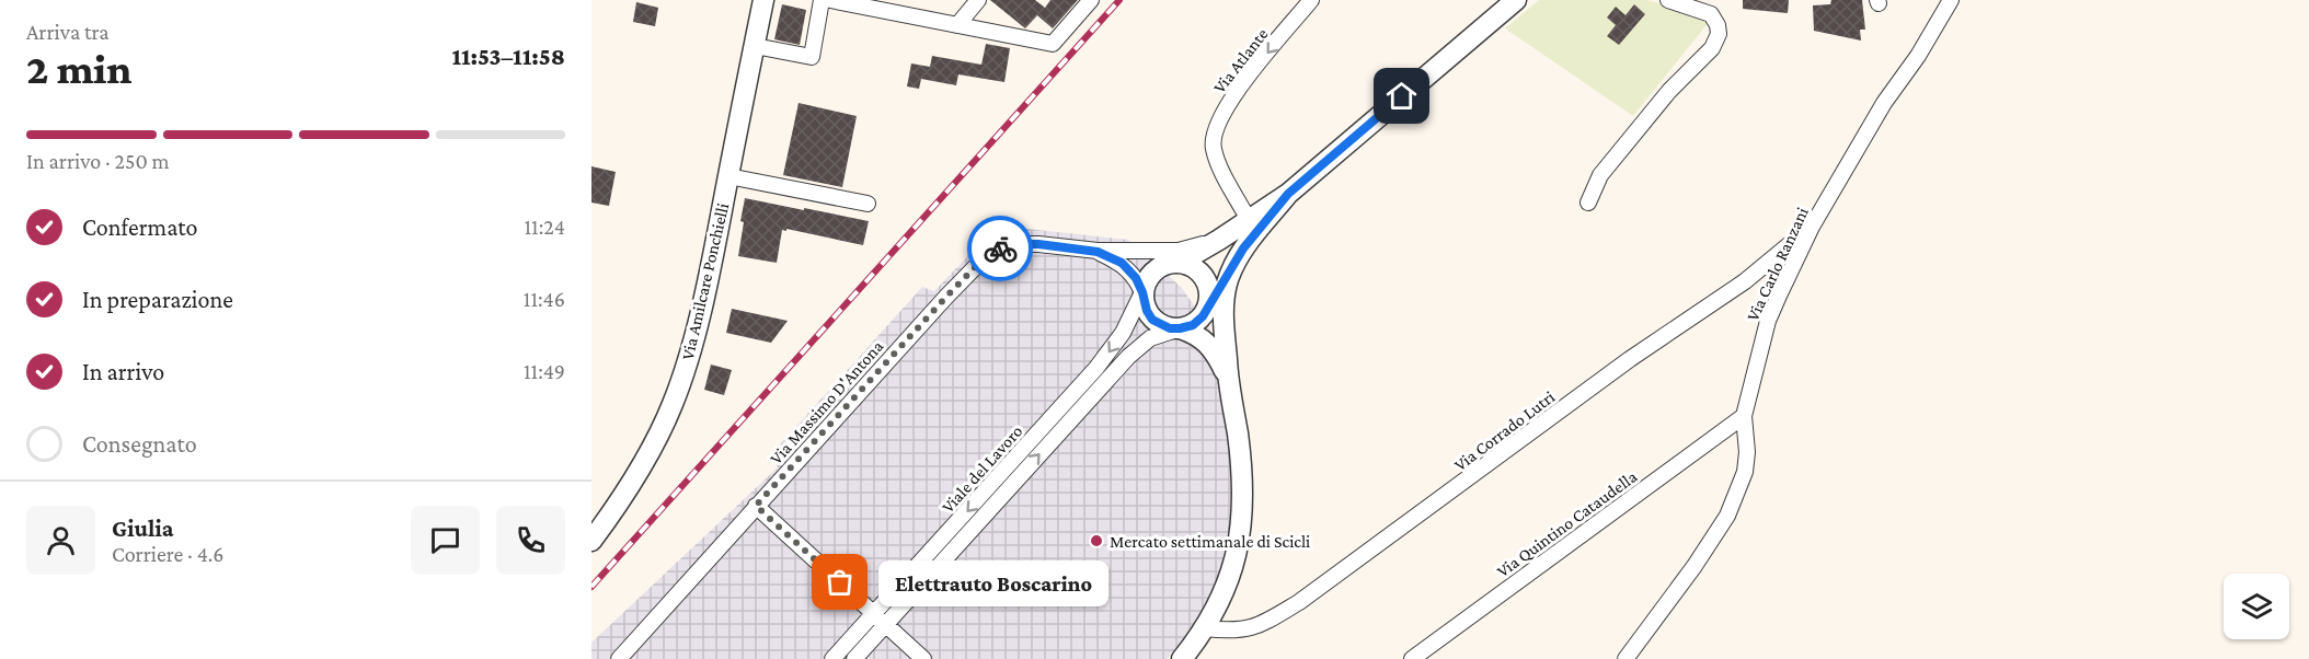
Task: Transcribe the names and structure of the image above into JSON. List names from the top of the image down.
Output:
{
  "streets": {
    "street": [
      "Via Atlante",
      "Via Carlo Ranzani",
      "Via Amilcare Ponchielli",
      "Via Massimo D'Antona",
      "Via Corrado Lutri",
      "Viale del Lavoro",
      "Via Quintino Cataudella"
    ]
  },
  "crossings": [
    ["Via Carlo Ranzani", "Via Corrado Lutri"],
    ["Via Carlo Ranzani", "Via Quintino Cataudella"]
  ],
  "one_way": ["Via Atlante"],
  "places": ["Mercato settimanale di Scicli", "Elettrauto Boscarino"],
  "page": {
    "heading": ["2 min", "Arriva tra", "11:53–11:58"],
    "panel": ["Giulia", "Corriere · 4.6"],
    "bar": "In arrivo · 250 m",
    "list": [
      ["Confermato", "11:24"],
      ["In preparazione", "11:46"],
      ["In arrivo", "11:49"],
      "Consegnato"
    ],
    "bubble": "Elettrauto Boscarino"
  }
}
